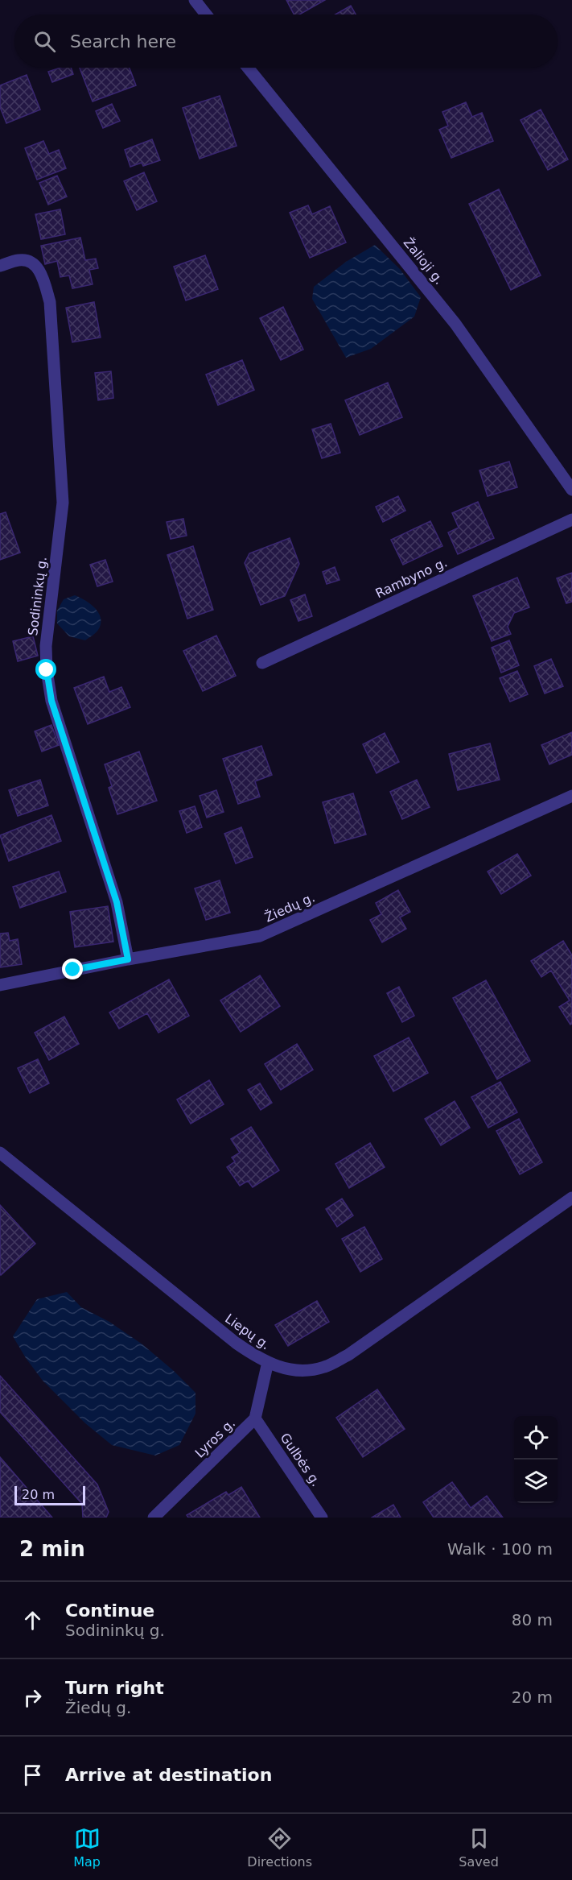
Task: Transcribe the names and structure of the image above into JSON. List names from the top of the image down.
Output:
{
  "streets": {
    "street": [
      "Žalioji g.",
      "Rambyno g.",
      "Sodininkų g.",
      "Žiedų g.",
      "Liepų g.",
      "Lyros g.",
      "Gulbės g."
    ]
  },
  "crossings": [
    ["Sodininkų g.", "Žiedų g."],
    ["Liepų g.", "Lyros g."],
    ["Lyros g.", "Gulbės g."]
  ],
  "scale_bar": "20 m",
  "page": {
    "search": "Search here",
    "scale": "20 m",
    "heading": ["2 min", "Walk · 100 m"],
    "list": [
      ["Continue", "Sodininkų g.", "80 m"],
      ["Turn right", "Žiedų g.", "20 m"],
      "Arrive at destination"
    ],
    "nav": ["Map", "Directions", "Saved"]
  }
}
